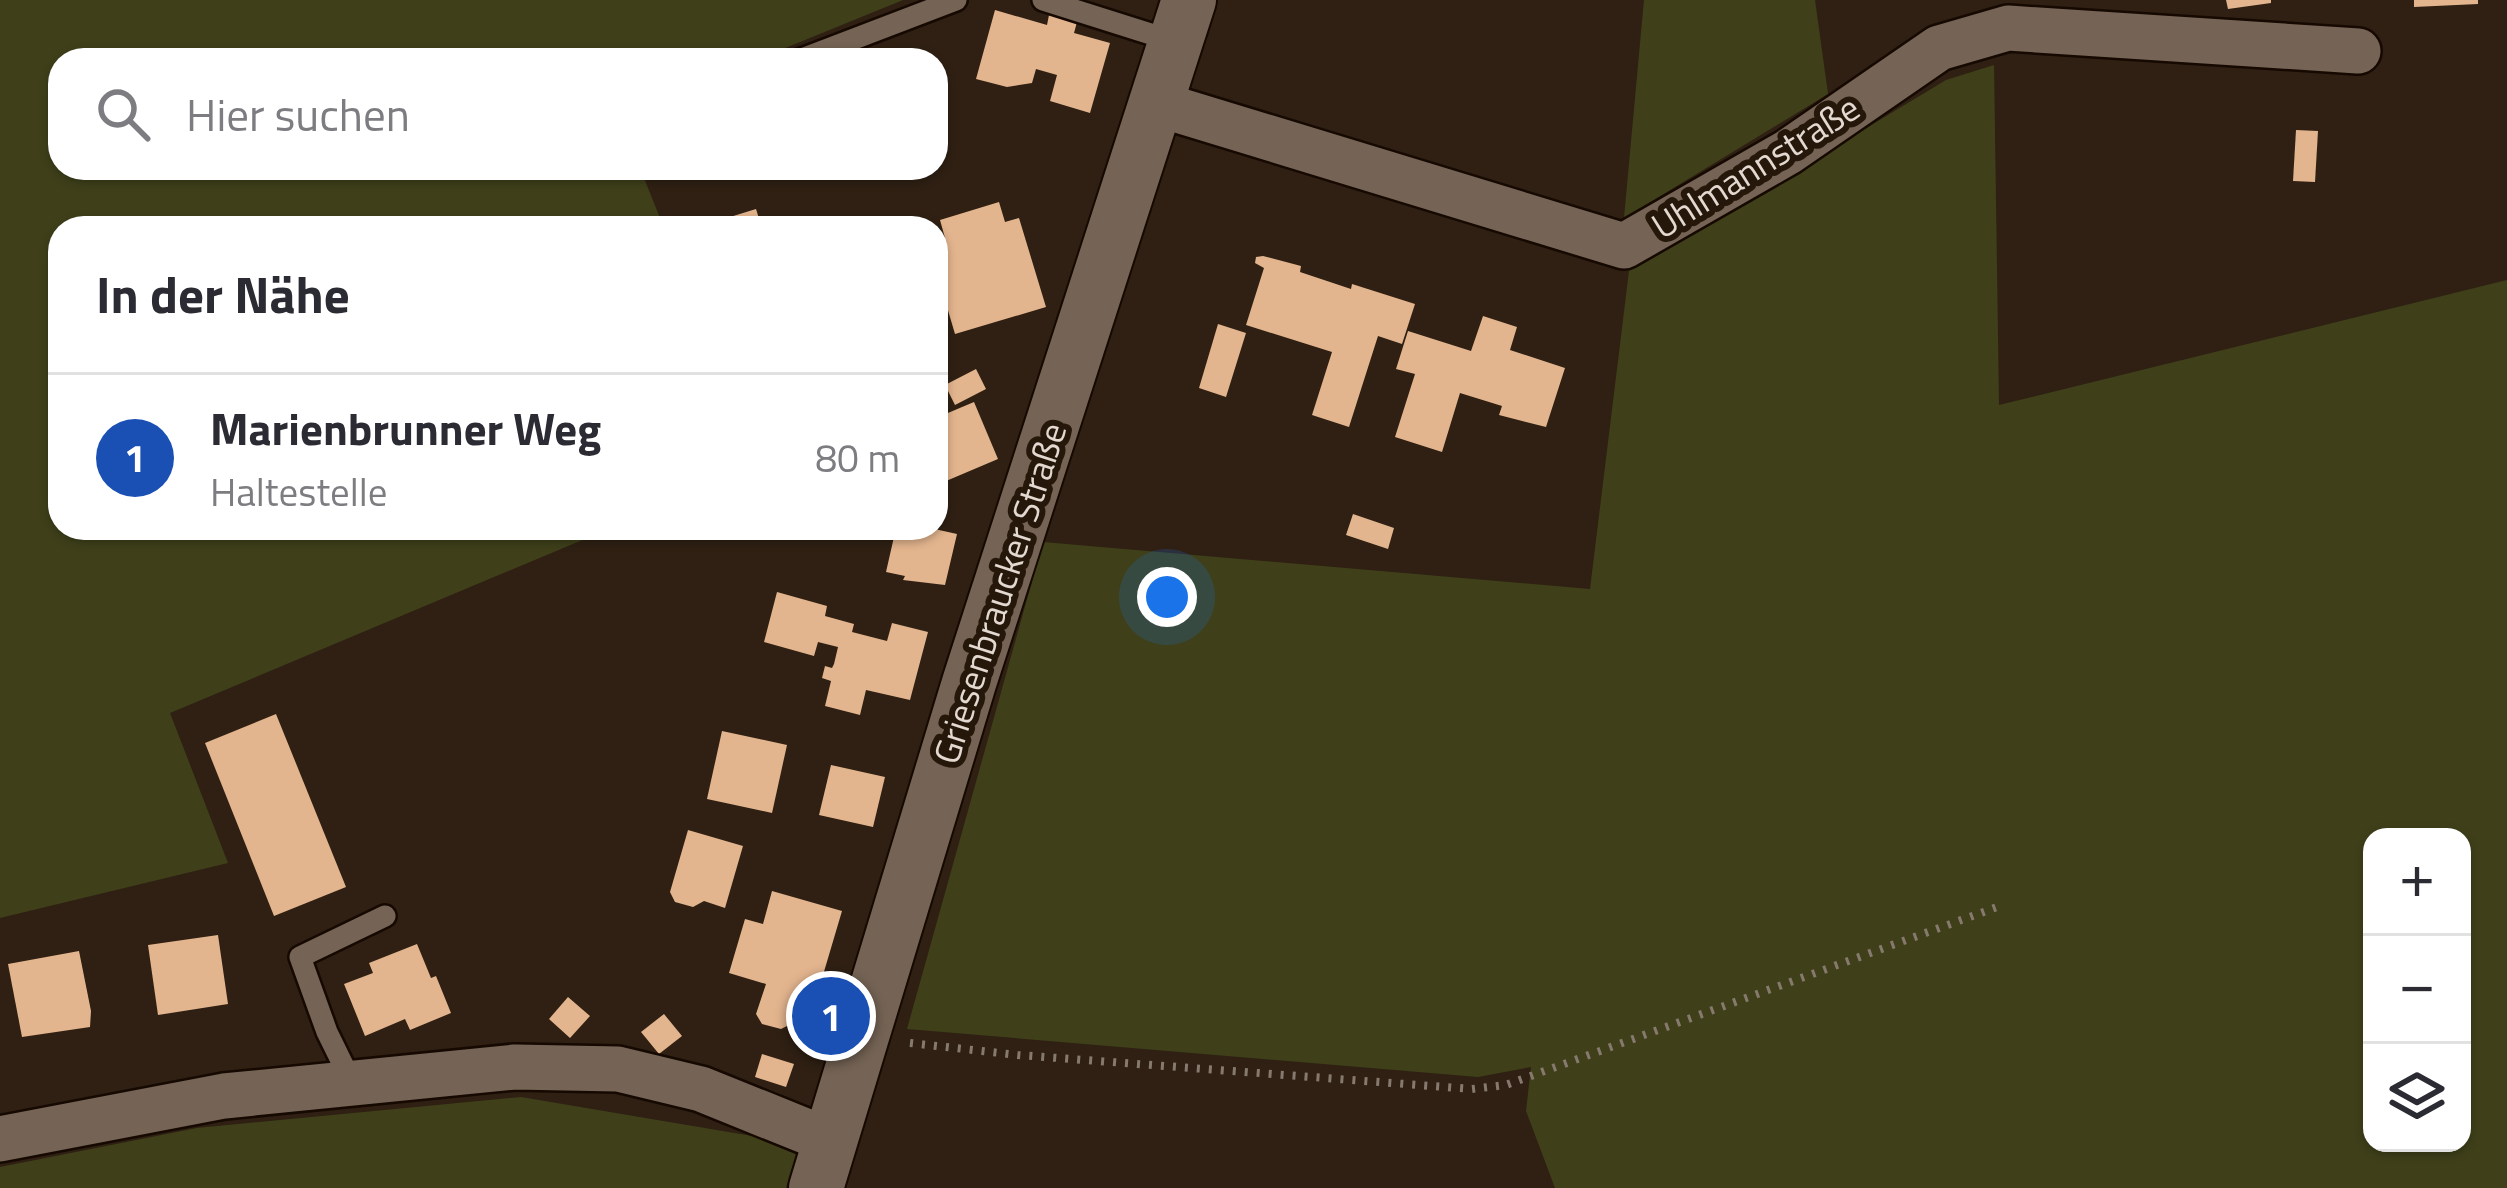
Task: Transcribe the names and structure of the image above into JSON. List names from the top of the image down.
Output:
{
  "streets": {
    "street": ["Uhlmannstraße", "Griesenbraucker Straße"]
  },
  "crossings": [
    ["Uhlmannstraße", "Griesenbraucker Straße"]
  ],
  "page": {
    "search": "Hier suchen",
    "heading": "In der Nähe",
    "list": [
      {
        "mark": "1",
        "name": "Marienbrunner Weg",
        "note": "Haltestelle",
        "value": "80 m"
      }
    ],
    "map_buttons": ["+", "−"],
    "pins": "1"
  }
}
